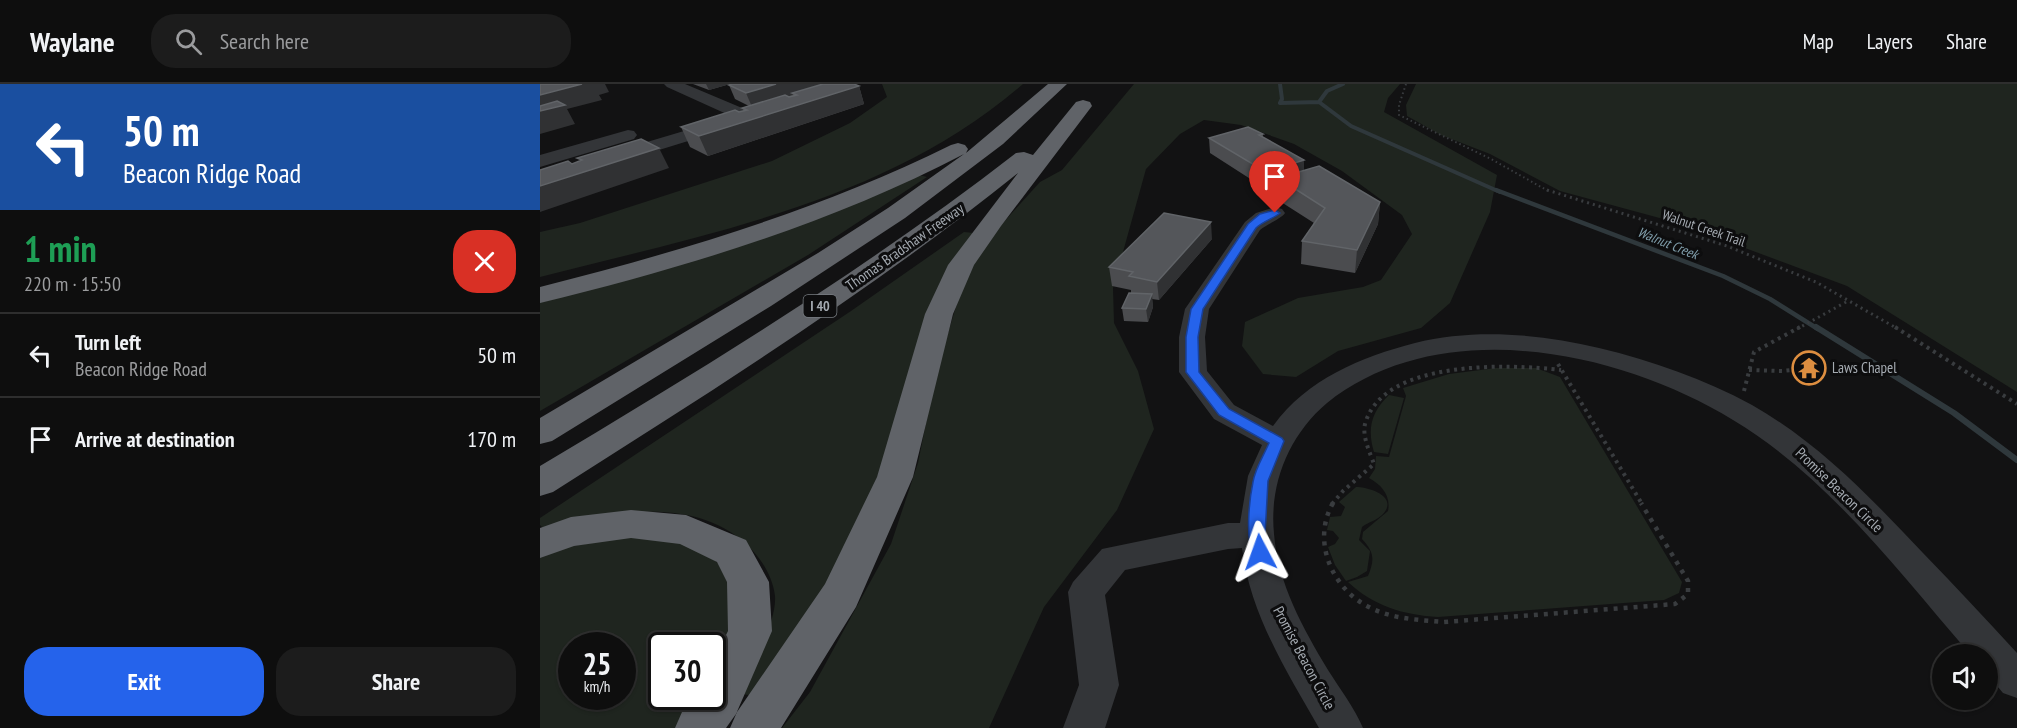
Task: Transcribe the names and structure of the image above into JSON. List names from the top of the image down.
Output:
{
  "streets": {
    "highway": ["Thomas Bradshaw Freeway", "I 40"],
    "street": ["Promise Beacon Circle"],
    "path": ["Walnut Creek Trail"]
  },
  "water": ["Walnut Creek"],
  "places": {
    "temple": ["Laws Chapel"]
  },
  "page": {
    "header": "Waylane",
    "search": "Search here",
    "nav": ["Map", "Layers", "Share"],
    "turn": ["50 m", "Beacon Ridge Road"],
    "heading": ["1 min", "220 m · 15:50"],
    "list": [
      {
        "name": "Turn left",
        "note": "Beacon Ridge Road",
        "value": "50 m"
      },
      {
        "name": "Arrive at destination",
        "value": "170 m"
      }
    ],
    "speed": "25 km/h",
    "limit": "30",
    "buttons": ["Exit", "Share"]
  }
}
